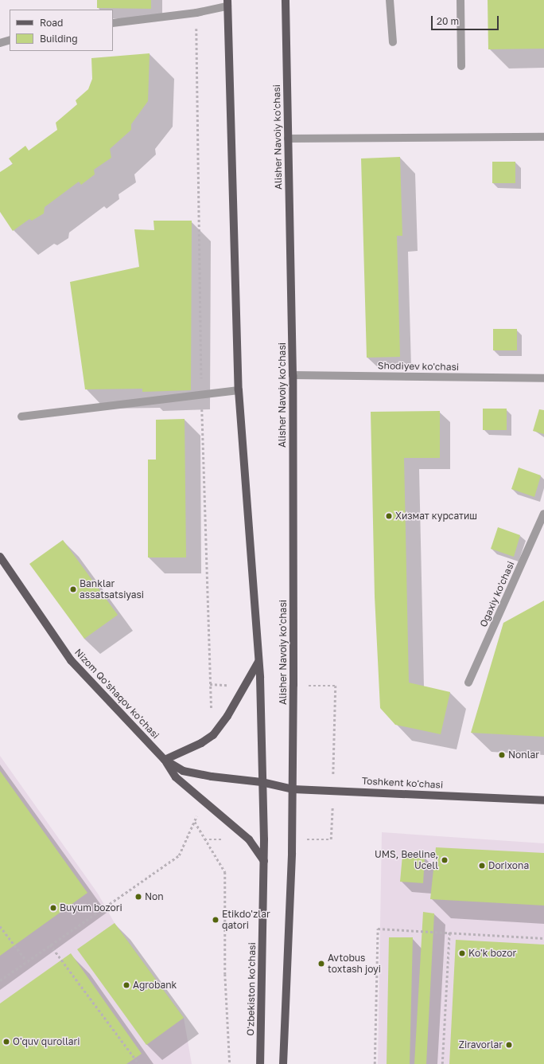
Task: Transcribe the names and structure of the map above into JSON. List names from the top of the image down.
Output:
{
  "streets": {
    "main road": [
      "Alisher Navoiy ko'chasi",
      "Nizom Qo'shaqov ko'chasi",
      "Toshkent ko'chasi",
      "O'zbekiston ko'chasi"
    ],
    "street": ["Shodiyev ko'chasi", "Ogaxiy ko'chasi"]
  },
  "crossings": [
    ["Alisher Navoiy ko'chasi", "Shodiyev ko'chasi"],
    ["Alisher Navoiy ko'chasi", "Toshkent ko'chasi"],
    ["Nizom Qo'shaqov ko'chasi", "Toshkent ko'chasi"],
    ["Nizom Qo'shaqov ko'chasi", "O'zbekiston ko'chasi"],
    ["Toshkent ko'chasi", "O'zbekiston ko'chasi"]
  ],
  "places": [
    "Хизмат курсатиш",
    "Banklar assatsatsiyasi",
    "Nonlar",
    "UMS, Beeline, Ucell",
    "Dorixona",
    "Non",
    "Buyum bozori",
    "Etikdo'zlar qatori",
    "Ko'k bozor",
    "Avtobus toxtash joyi",
    "Agrobank",
    "O'quv qurollari",
    "Ziravorlar"
  ],
  "legend": ["Road", "Building"],
  "scale_bar": "20 m"
}
